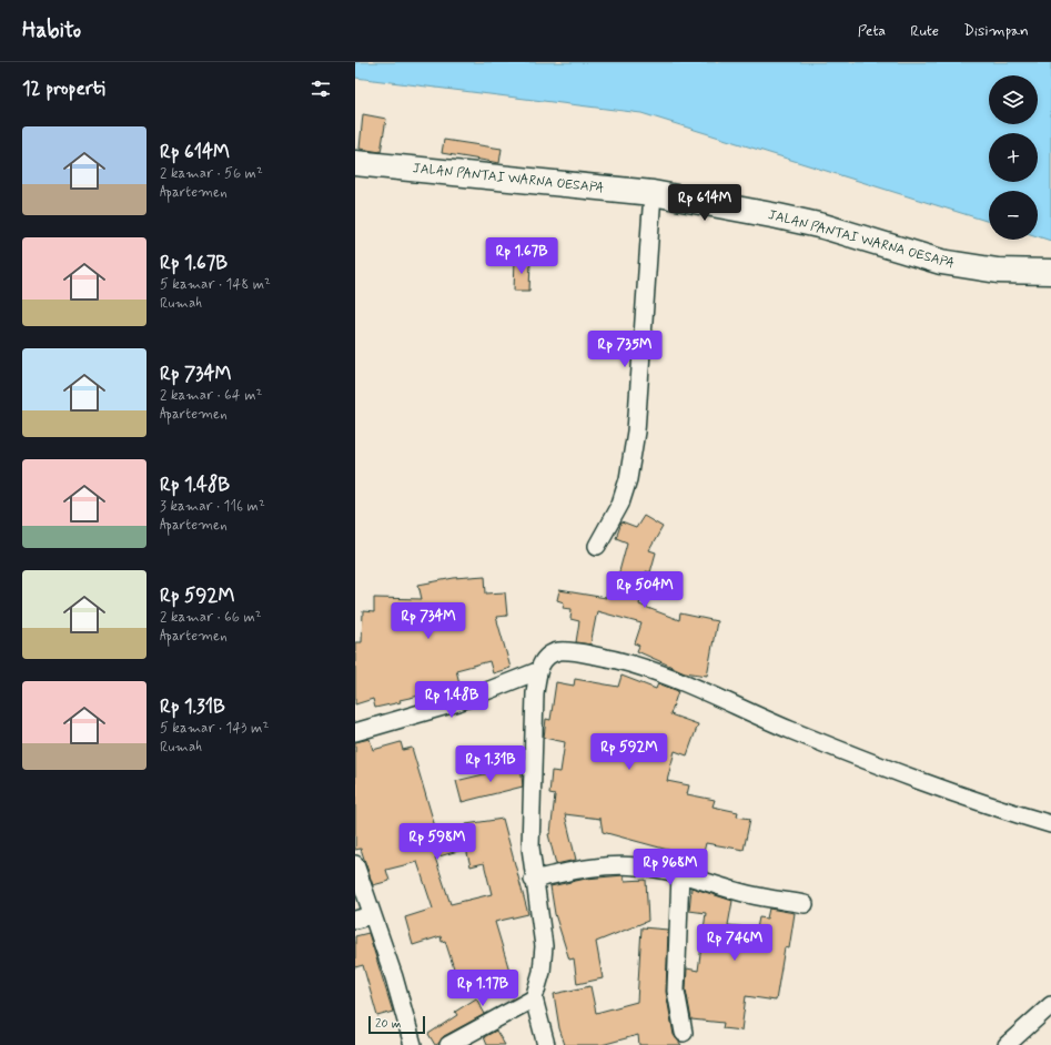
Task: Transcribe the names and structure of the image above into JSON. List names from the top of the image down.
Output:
{
  "streets": {
    "street": ["JALAN PANTAI WARNA OESAPA"]
  },
  "scale_bar": "20 m",
  "page": {
    "header": "Habito",
    "nav": ["Peta", "Rute", "Disimpan"],
    "heading": "12 properti",
    "map_buttons": ["+", "−"],
    "list": [
      {
        "name": "Rp 614M",
        "note": "2 kamar · 56 m² · Apartemen"
      },
      {
        "name": "Rp 1.67B",
        "note": "5 kamar · 148 m² · Rumah"
      },
      {
        "name": "Rp 734M",
        "note": "2 kamar · 64 m² · Apartemen"
      },
      {
        "name": "Rp 1.48B",
        "note": "3 kamar · 116 m² · Apartemen"
      },
      {
        "name": "Rp 592M",
        "note": "2 kamar · 66 m² · Apartemen"
      },
      {
        "name": "Rp 1.31B",
        "note": "5 kamar · 143 m² · Rumah"
      }
    ],
    "price": [
      "Rp 614M",
      "Rp 1.67B",
      "Rp 735M",
      "Rp 504M",
      "Rp 734M",
      "Rp 1.48B",
      "Rp 592M",
      "Rp 1.31B",
      "Rp 598M",
      "Rp 968M",
      "Rp 746M",
      "Rp 1.17B"
    ],
    "scale": "20 m"
  }
}
